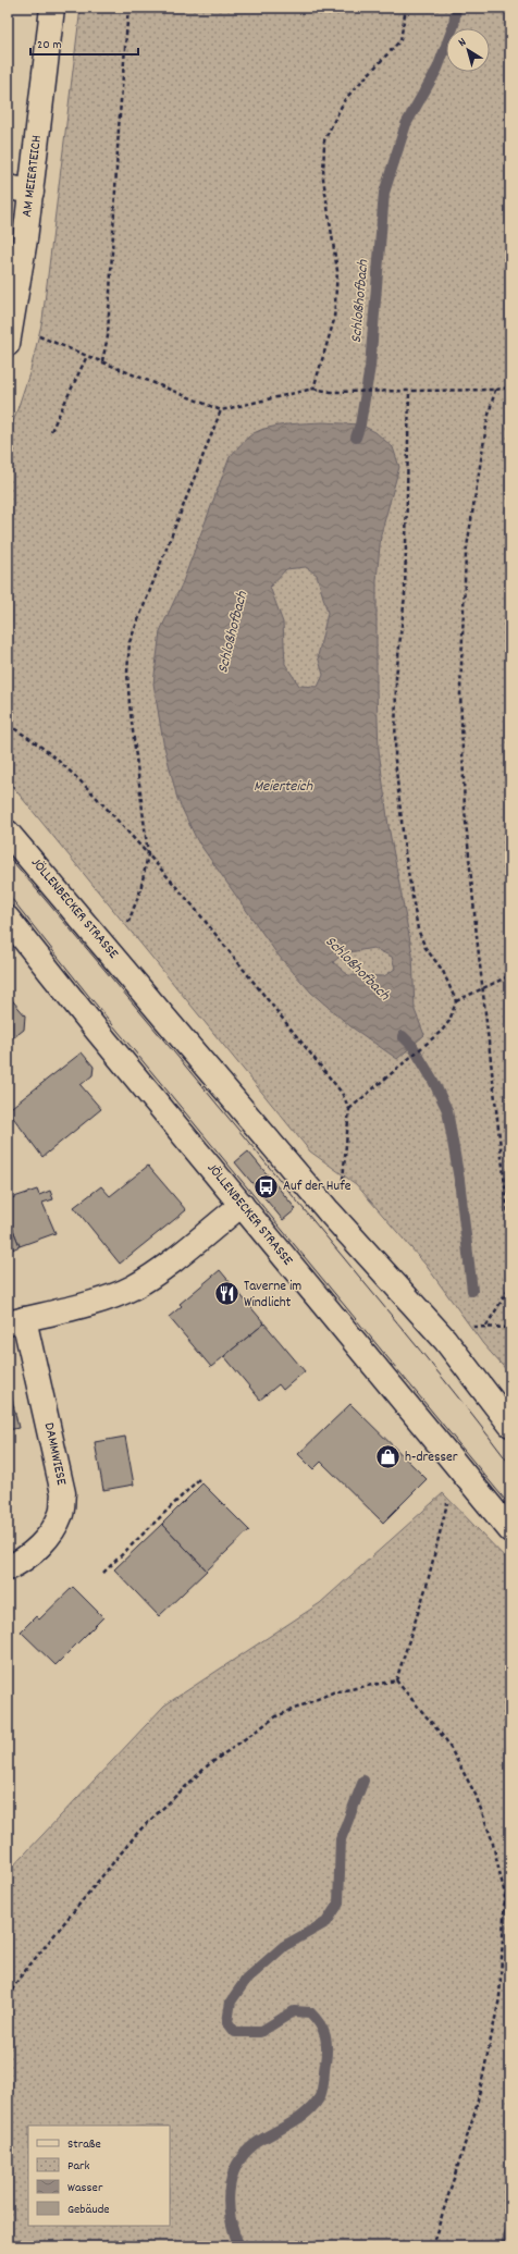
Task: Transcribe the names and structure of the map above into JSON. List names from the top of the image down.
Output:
{
  "streets": {
    "main road": ["AM MEIERTEICH", "JÖLLENBECKER STRASSE", "DAMMWIESE"]
  },
  "water": ["Schloßhofbach", "Meierteich"],
  "places": {
    "bus stop": ["Auf der Hufe"],
    "restaurant": ["Taverne im Windlicht"],
    "shop": ["h-dresser"]
  },
  "legend": [
    "Straße",
    "Park",
    "Wasser",
    "Gebäude"
  ],
  "scale_bar": "20 m",
  "north": "top left"
}
